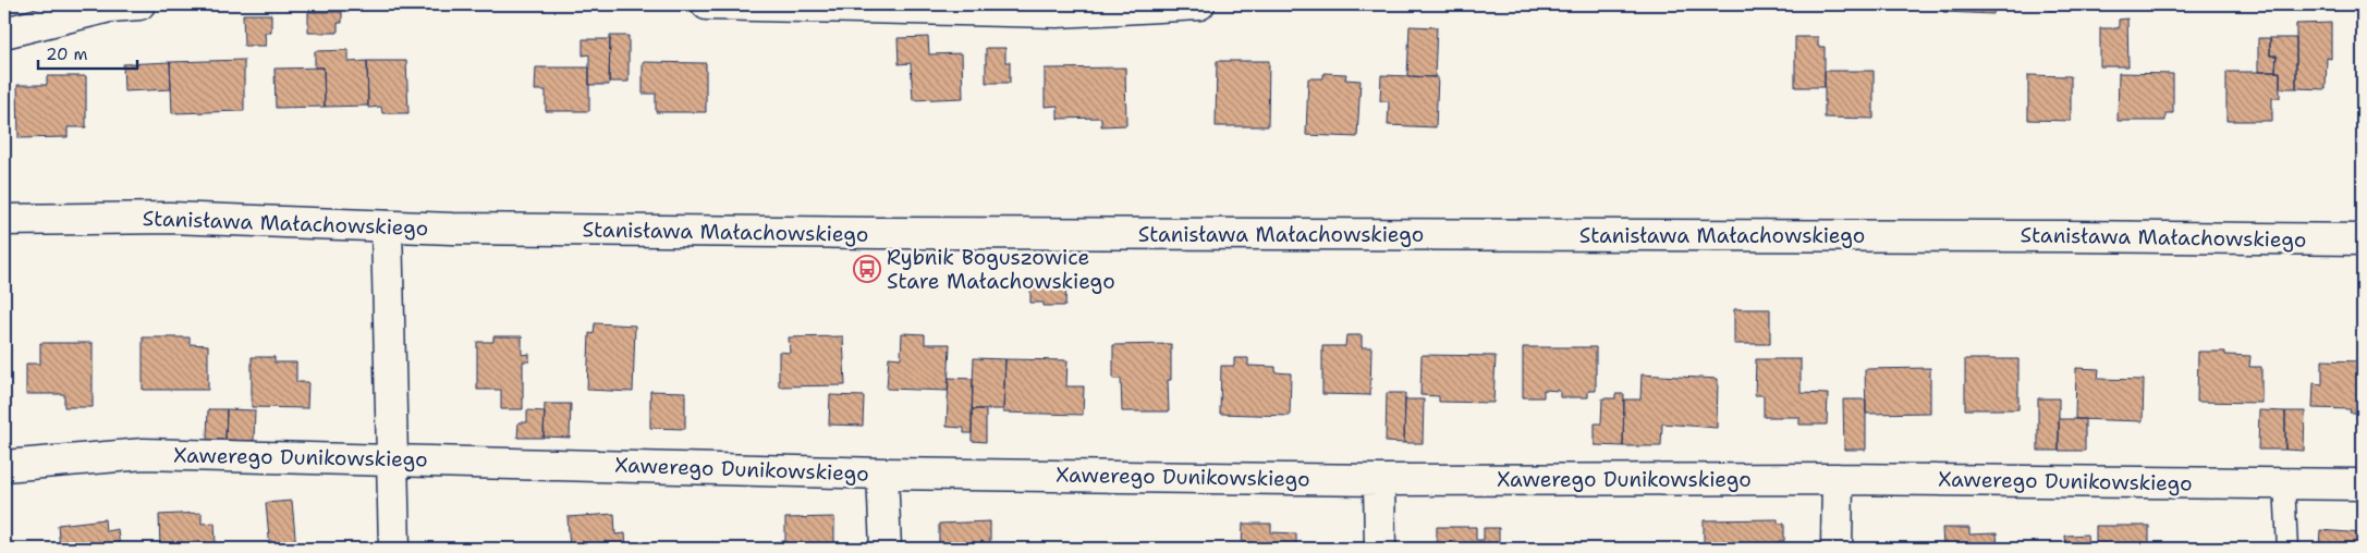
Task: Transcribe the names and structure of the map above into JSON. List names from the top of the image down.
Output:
{
  "streets": {
    "street": ["Stanisława Małachowskiego", "Xawerego Dunikowskiego"]
  },
  "places": {
    "bus stop": ["Rybnik Boguszowice Stare Małachowskiego"]
  },
  "scale_bar": "20 m"
}
